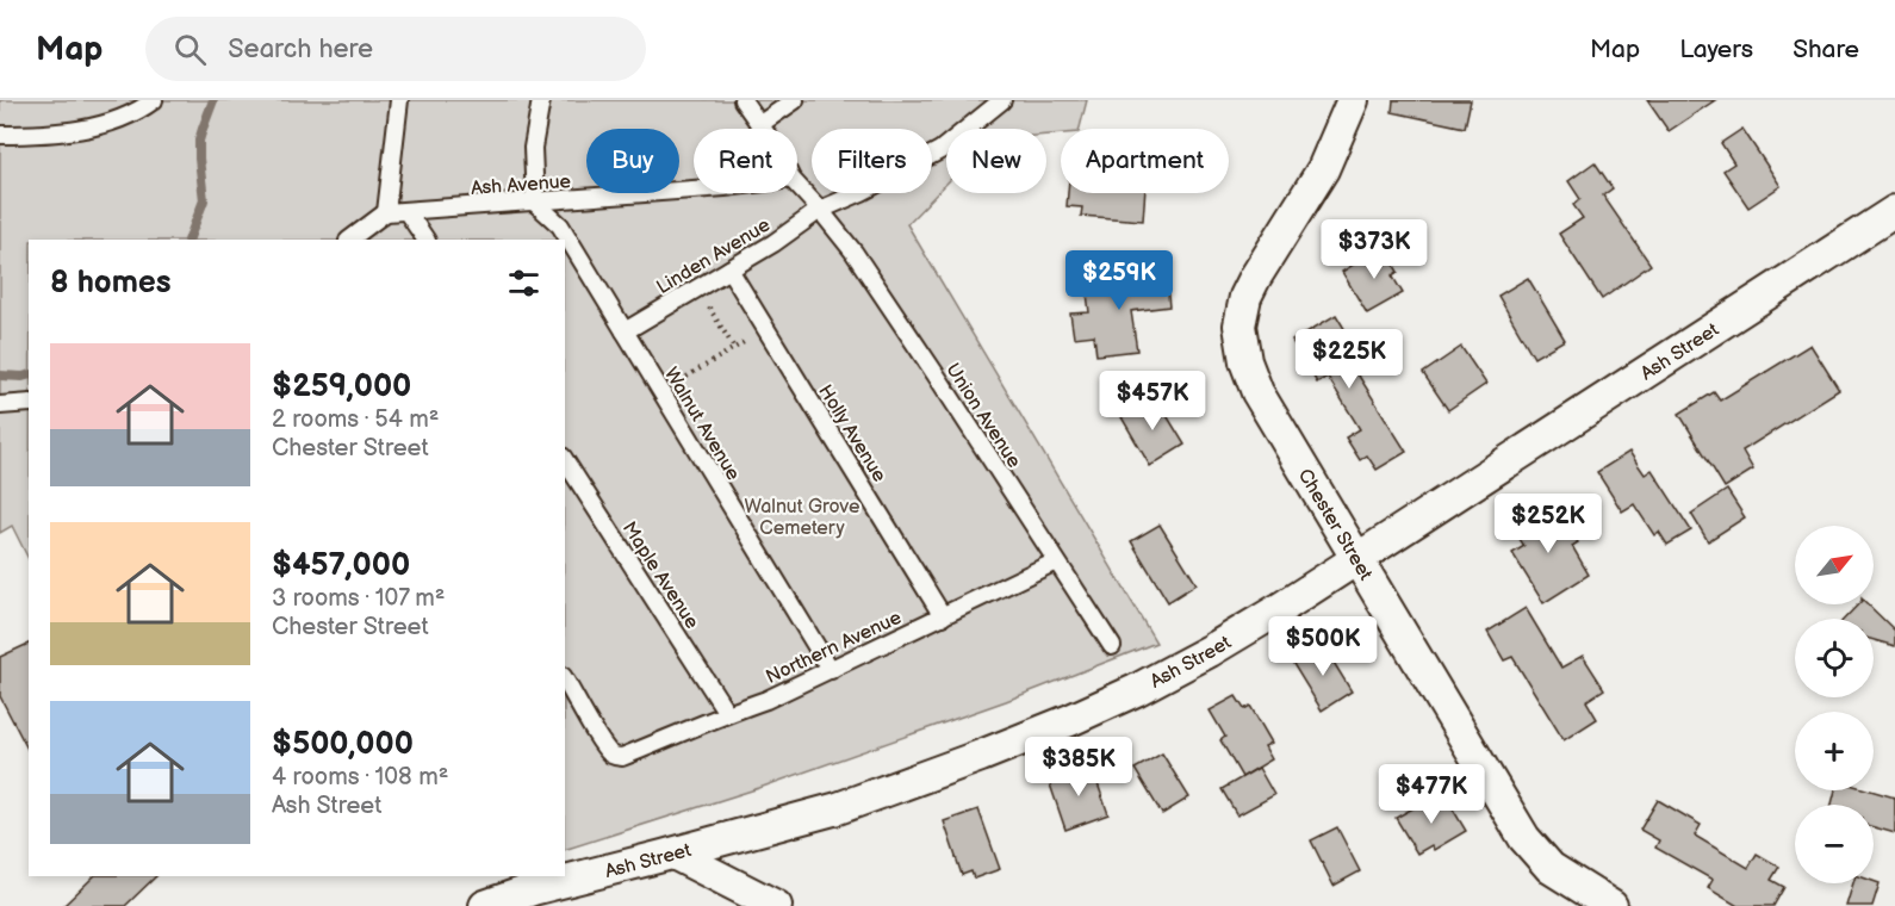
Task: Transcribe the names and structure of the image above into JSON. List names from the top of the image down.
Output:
{
  "streets": {
    "street": ["Ash Street", "Chester Street"],
    "lane": [
      "Ash Avenue",
      "Linden Avenue",
      "Union Avenue",
      "Walnut Avenue",
      "Holly Avenue",
      "Maple Avenue",
      "Northern Avenue"
    ]
  },
  "crossings": [
    ["Ash Avenue", "Walnut Avenue"],
    ["Linden Avenue", "Union Avenue"],
    ["Linden Avenue", "Walnut Avenue"],
    ["Linden Avenue", "Holly Avenue"],
    ["Ash Street", "Chester Street"],
    ["Union Avenue", "Northern Avenue"],
    ["Walnut Avenue", "Northern Avenue"],
    ["Holly Avenue", "Northern Avenue"],
    ["Maple Avenue", "Northern Avenue"]
  ],
  "parks": ["Walnut Grove Cemetery"],
  "north": "top right",
  "page": {
    "header": "Map",
    "search": "Search here",
    "nav": ["Map", "Layers", "Share"],
    "chip": [
      "Buy",
      "Rent",
      "Filters",
      "New",
      "Apartment"
    ],
    "price": [
      "$373K",
      "$259K",
      "$225K",
      "$457K",
      "$252K",
      "$500K",
      "$385K",
      "$477K"
    ],
    "heading": "8 homes",
    "list": [
      {
        "name": "$259,000",
        "note": "2 rooms · 54 m² · Chester Street"
      },
      {
        "name": "$457,000",
        "note": "3 rooms · 107 m² · Chester Street"
      },
      {
        "name": "$500,000",
        "note": "4 rooms · 108 m² · Ash Street"
      }
    ],
    "map_buttons": ["+", "−"]
  }
}
